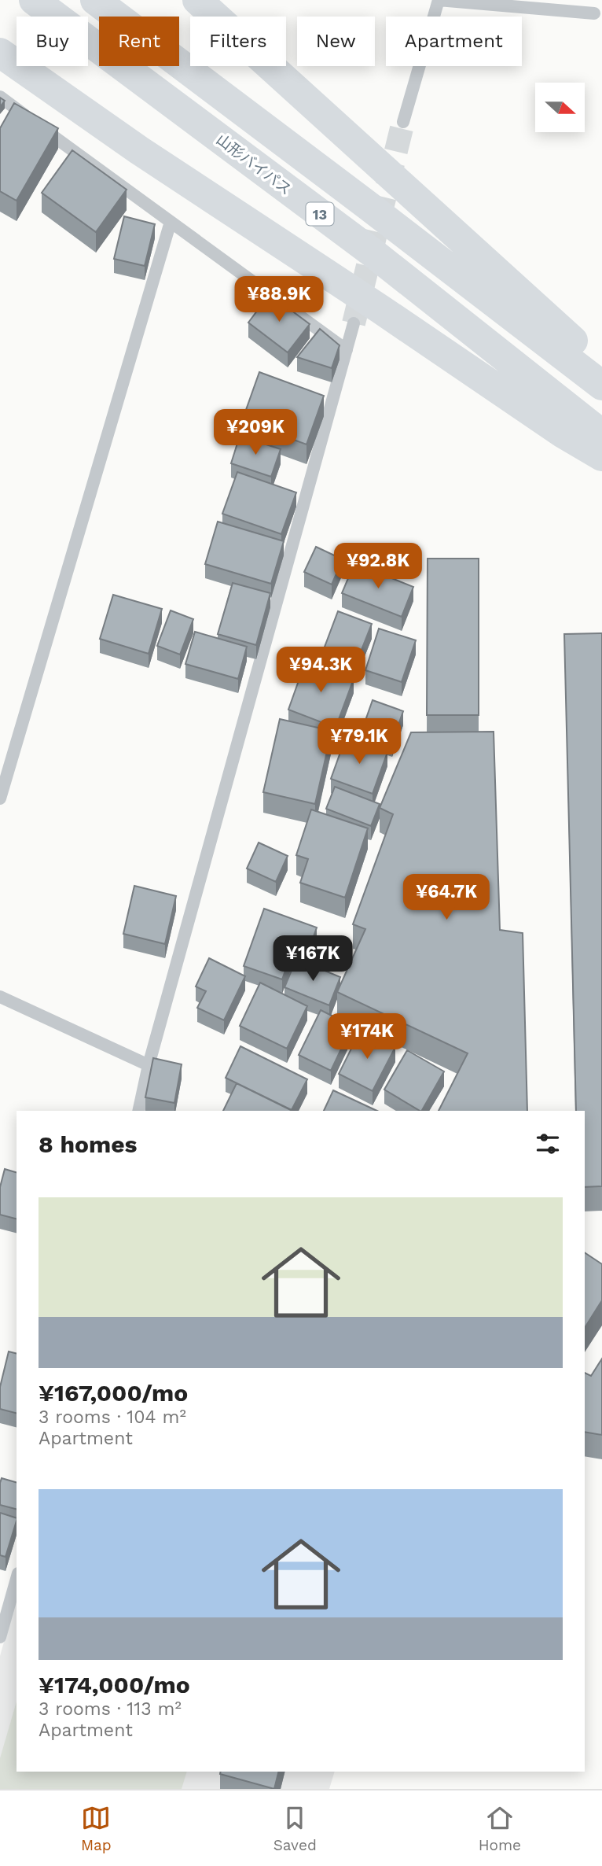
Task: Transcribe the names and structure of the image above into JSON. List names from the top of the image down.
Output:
{
  "streets": {
    "highway": ["山形バイパス", "13"]
  },
  "north": "right",
  "page": {
    "chip": [
      "Buy",
      "Rent",
      "Filters",
      "New",
      "Apartment"
    ],
    "price": [
      "¥88.9K",
      "¥209K",
      "¥92.8K",
      "¥94.3K",
      "¥79.1K",
      "¥64.7K",
      "¥167K",
      "¥174K"
    ],
    "heading": "8 homes",
    "list": [
      {
        "name": "¥167,000/mo",
        "note": "3 rooms · 104 m² · Apartment"
      },
      {
        "name": "¥174,000/mo",
        "note": "3 rooms · 113 m² · Apartment"
      }
    ],
    "tabs": ["Map", "Saved", "Home"]
  }
}
